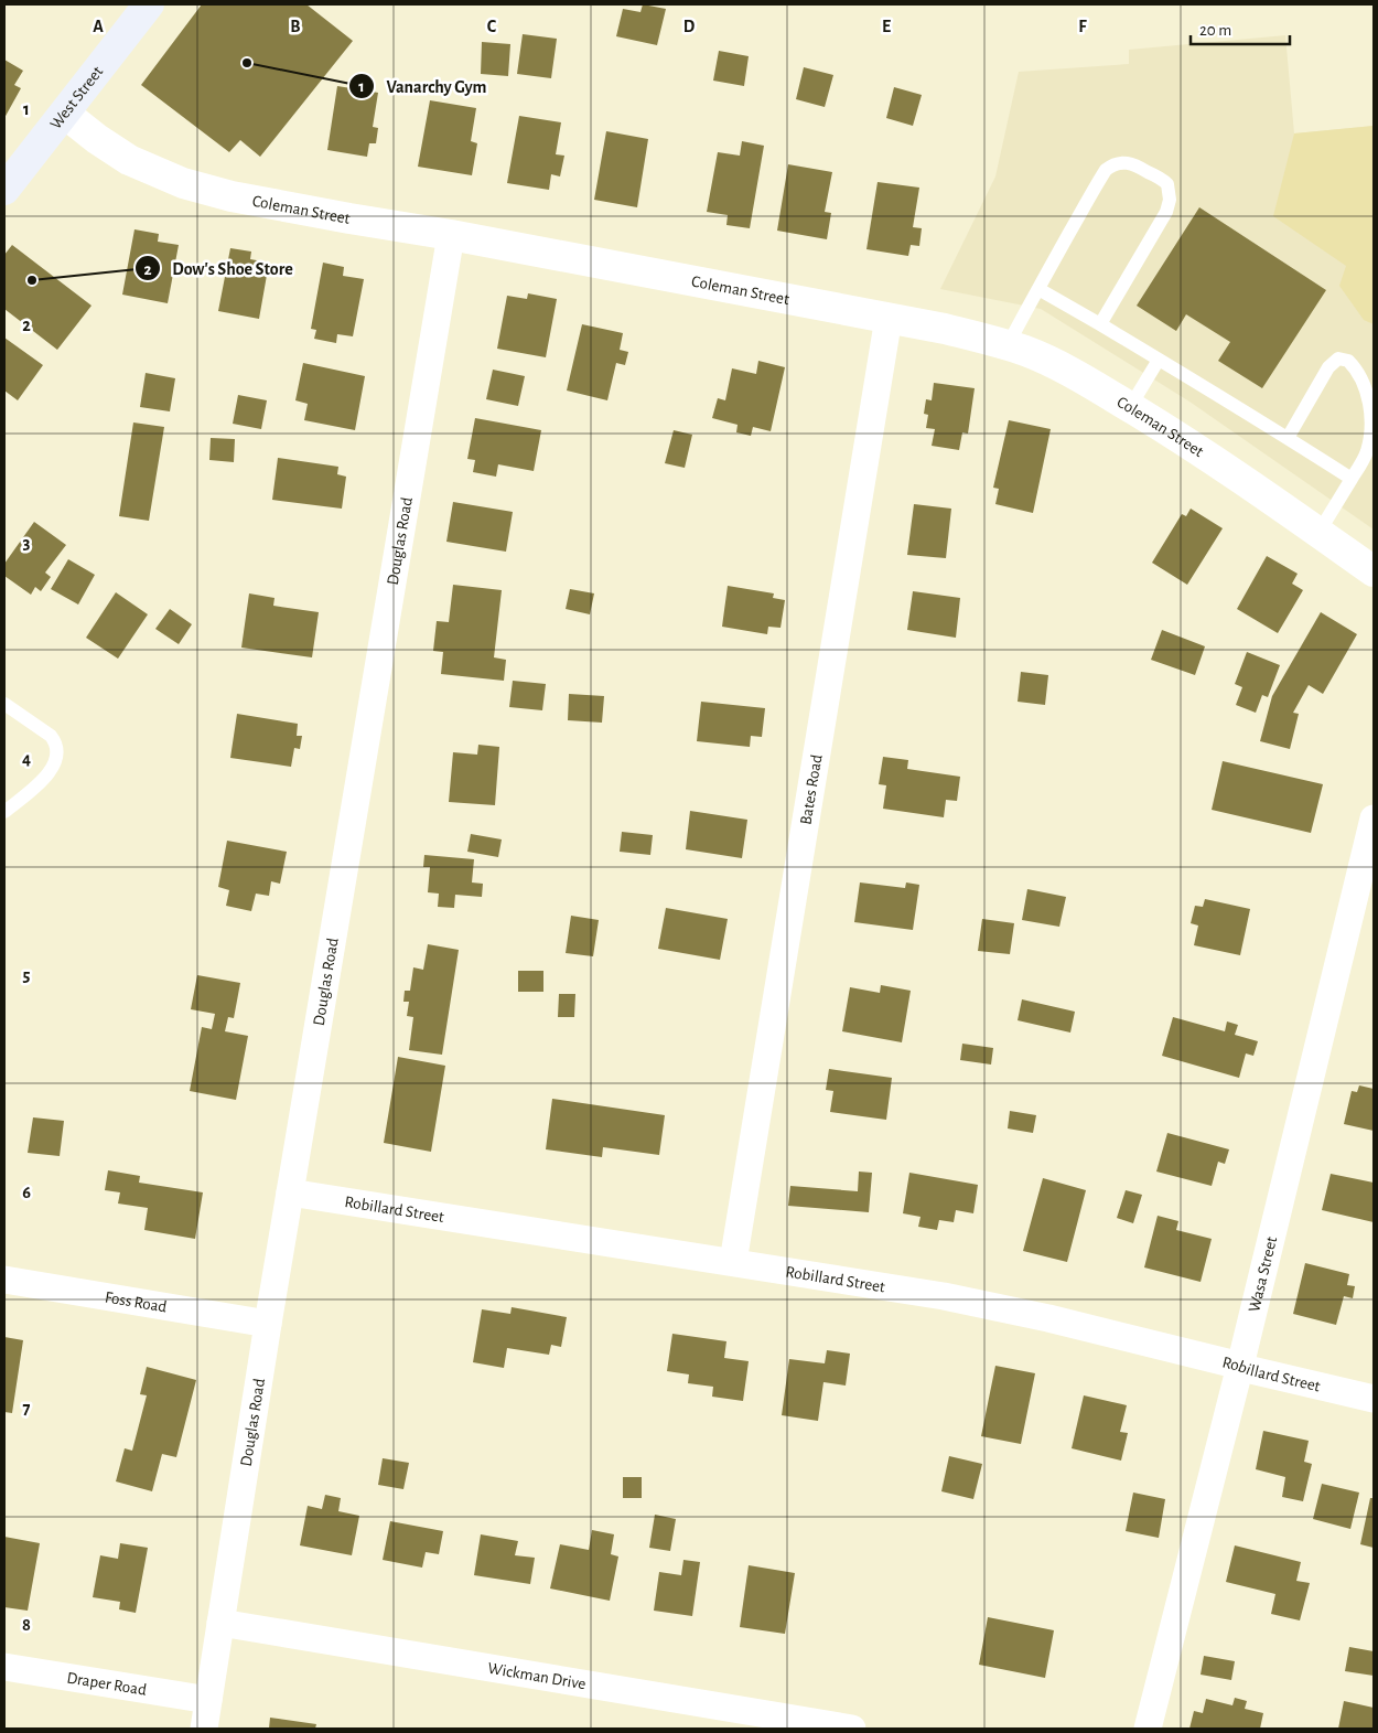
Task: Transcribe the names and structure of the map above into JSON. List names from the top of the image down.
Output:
{
  "streets": {
    "main road": ["West Street"],
    "street": [
      "Coleman Street",
      "Douglas Road",
      "Bates Road",
      "Robillard Street",
      "Wasa Street",
      "Foss Road",
      "Wickman Drive",
      "Draper Road"
    ]
  },
  "crossings": [
    ["West Street", "Coleman Street"],
    ["Coleman Street", "Douglas Road"],
    ["Coleman Street", "Bates Road"],
    ["Douglas Road", "Robillard Street"],
    ["Douglas Road", "Foss Road"],
    ["Douglas Road", "Wickman Drive"],
    ["Douglas Road", "Draper Road"],
    ["Bates Road", "Robillard Street"],
    ["Robillard Street", "Wasa Street"]
  ],
  "places": ["Vanarchy Gym", "Dow's Shoe Store"],
  "scale_bar": "20 m",
  "grid": {
    "columns": [
      "A",
      "B",
      "C",
      "D",
      "E",
      "F"
    ],
    "rows": [
      "1",
      "2",
      "3",
      "4",
      "5",
      "6",
      "7",
      "8"
    ]
  }
}
